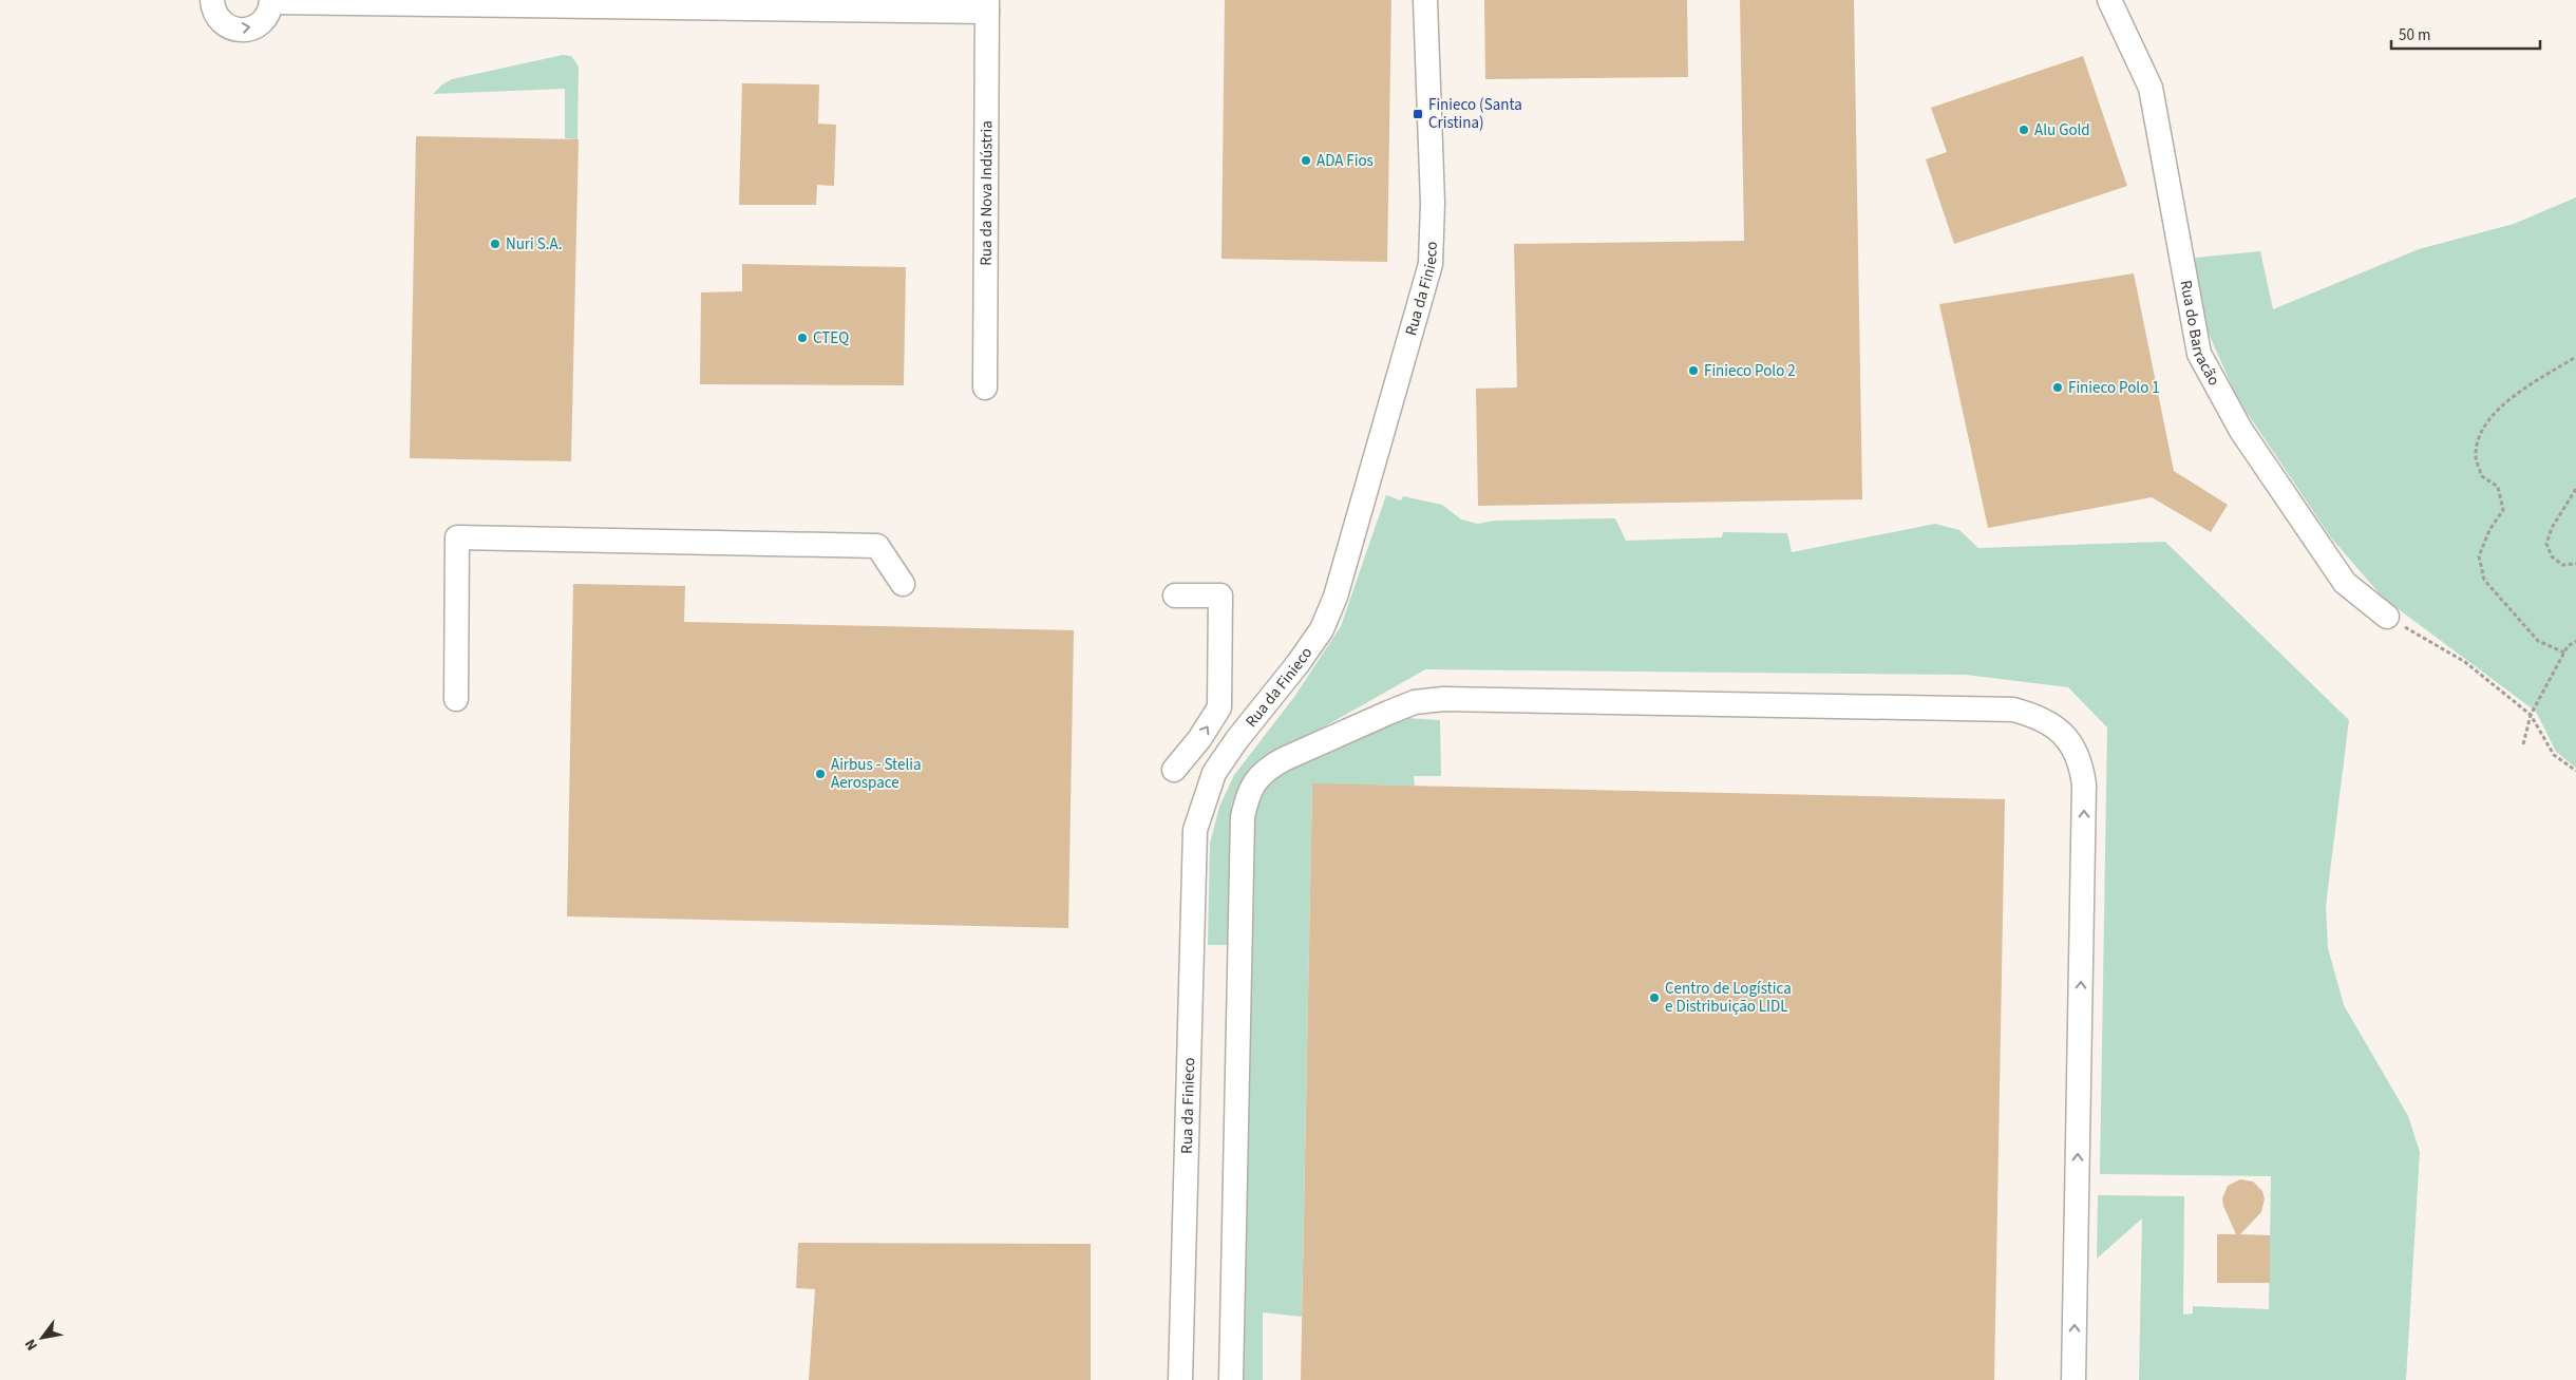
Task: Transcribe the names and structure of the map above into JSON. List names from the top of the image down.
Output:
{
  "streets": {
    "street": ["Rua da Nova Indústria", "Rua da Finieco", "Rua do Barracão"]
  },
  "places": {
    "transit": ["Finieco (Santa Cristina)"],
    "other": [
      "Alu Gold",
      "ADA Fios",
      "Nuri S.A.",
      "CTEQ",
      "Finieco Polo 2",
      "Finieco Polo 1",
      "Airbus - Stelia Aerospace",
      "Centro de Logística e Distribuição LIDL"
    ]
  },
  "scale_bar": "50 m",
  "north": "bottom left"
}
